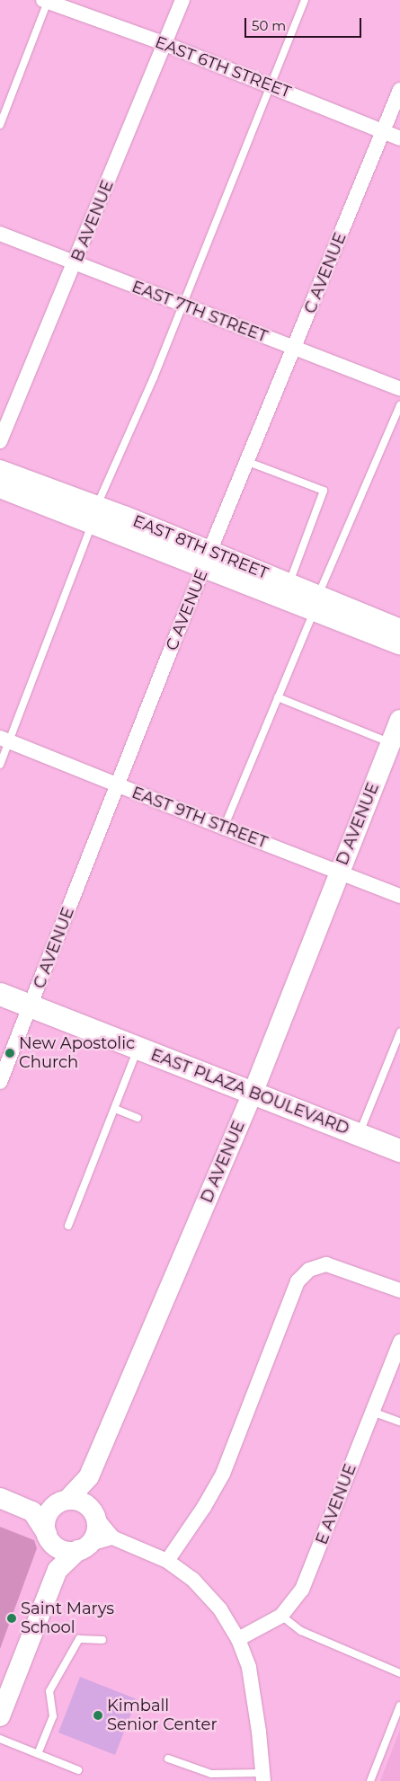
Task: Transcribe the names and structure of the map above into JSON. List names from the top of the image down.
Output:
{
  "streets": {
    "main road": ["EAST PLAZA BOULEVARD"],
    "street": [
      "EAST 6TH STREET",
      "B AVENUE",
      "C AVENUE",
      "EAST 7TH STREET",
      "EAST 8TH STREET",
      "EAST 9TH STREET",
      "D AVENUE",
      "E AVENUE"
    ]
  },
  "crossings": [
    ["EAST 6TH STREET", "B AVENUE"],
    ["EAST 6TH STREET", "C AVENUE"],
    ["B AVENUE", "EAST 7TH STREET"],
    ["C AVENUE", "EAST 7TH STREET"],
    ["C AVENUE", "EAST 8TH STREET"],
    ["C AVENUE", "EAST 9TH STREET"],
    ["C AVENUE", "EAST PLAZA BOULEVARD"],
    ["EAST 9TH STREET", "D AVENUE"],
    ["D AVENUE", "EAST PLAZA BOULEVARD"]
  ],
  "places": ["New Apostolic Church", "Saint Marys School", "Kimball Senior Center"],
  "scale_bar": "50 m"
}
